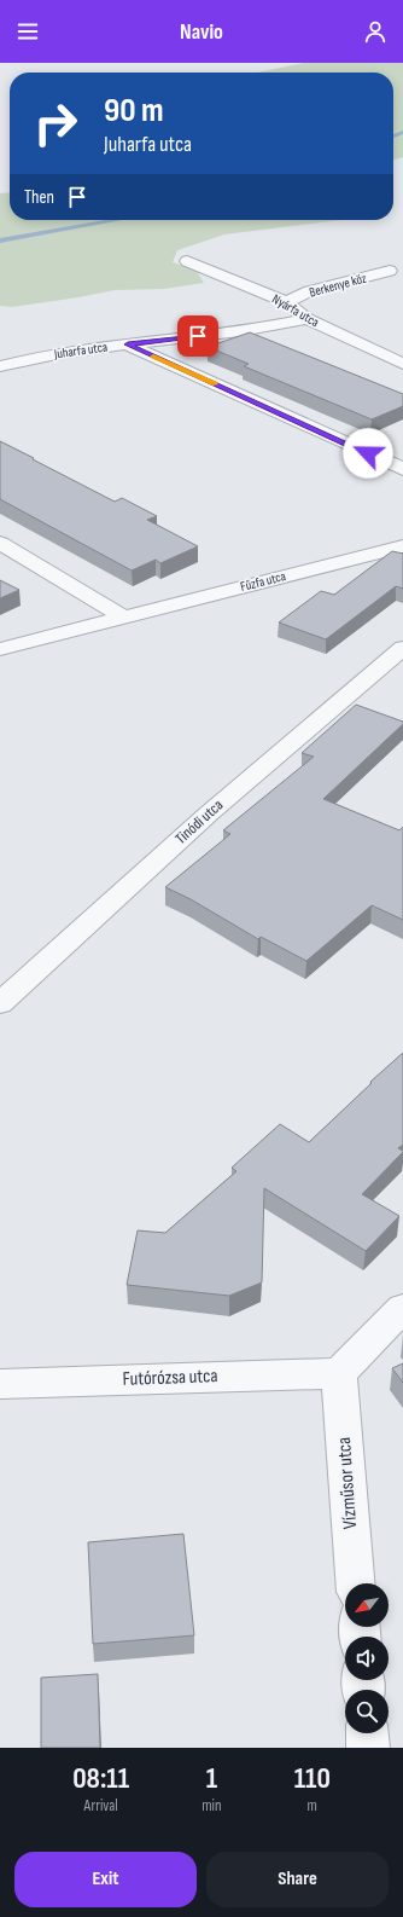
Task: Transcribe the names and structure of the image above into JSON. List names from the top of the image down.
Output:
{
  "streets": {
    "street": [
      "Berkenye köz",
      "Nyárfa utca",
      "Juharfa utca",
      "Fűzfa utca",
      "Tinódi utca",
      "Futórózsa utca",
      "Vízműsor utca"
    ]
  },
  "crossings": [
    ["Berkenye köz", "Nyárfa utca"],
    ["Nyárfa utca", "Juharfa utca"],
    ["Futórózsa utca", "Vízműsor utca"]
  ],
  "north": "bottom left",
  "page": {
    "header": "Navio",
    "turn": ["90 m", "Juharfa utca"],
    "then": "Then",
    "eta": [
      "08:11",
      "Arrival",
      "1",
      "min",
      "110",
      "m"
    ],
    "buttons": ["Exit", "Share"]
  }
}
